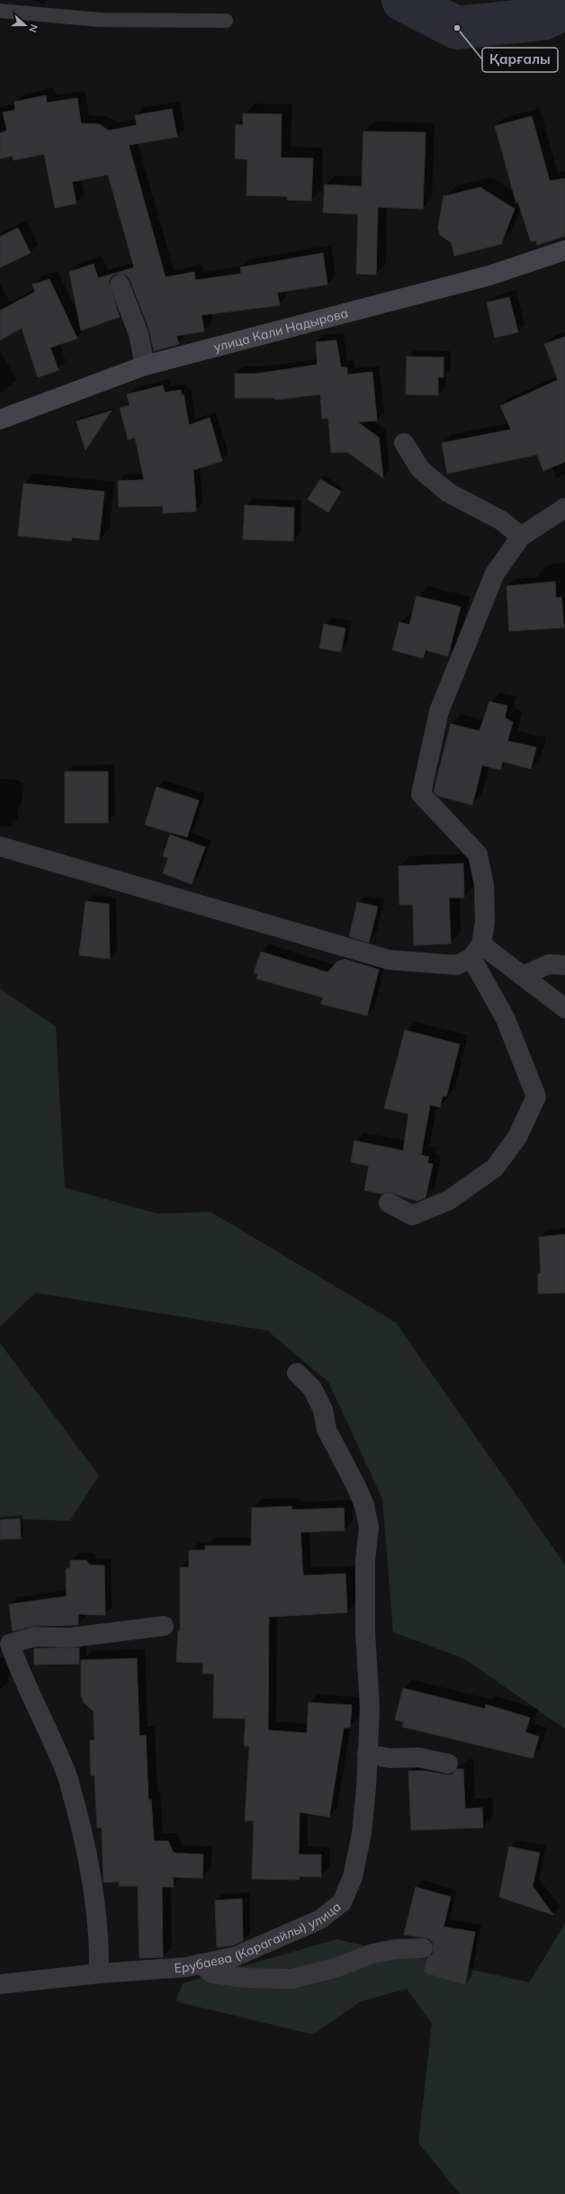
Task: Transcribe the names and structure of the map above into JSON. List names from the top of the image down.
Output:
{
  "streets": {
    "street": ["улица Кали Надырова", "Ерубаева (Карагайлы) улица"]
  },
  "places": ["Қарғалы"],
  "north": "right"
}
